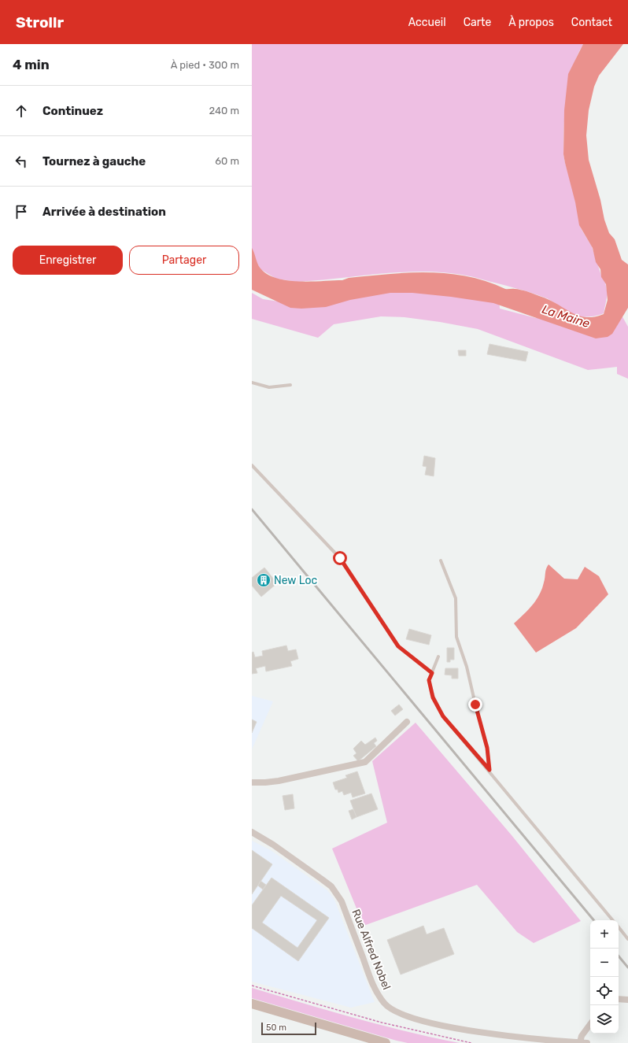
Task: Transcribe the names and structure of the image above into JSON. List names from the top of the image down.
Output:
{
  "streets": {
    "street": ["Rue Alfred Nobel"]
  },
  "water": ["La Maine"],
  "places": {
    "building": ["New Loc"]
  },
  "scale_bar": "50 m",
  "page": {
    "header": "Strollr",
    "nav": [
      "Accueil",
      "Carte",
      "À propos",
      "Contact"
    ],
    "heading": ["4 min", "À pied · 300 m"],
    "list": [
      ["Continuez", "240 m"],
      ["Tournez à gauche", "60 m"],
      "Arrivée à destination"
    ],
    "buttons": ["Enregistrer", "Partager"],
    "map_buttons": ["+", "−"],
    "scale": "50 m"
  }
}
